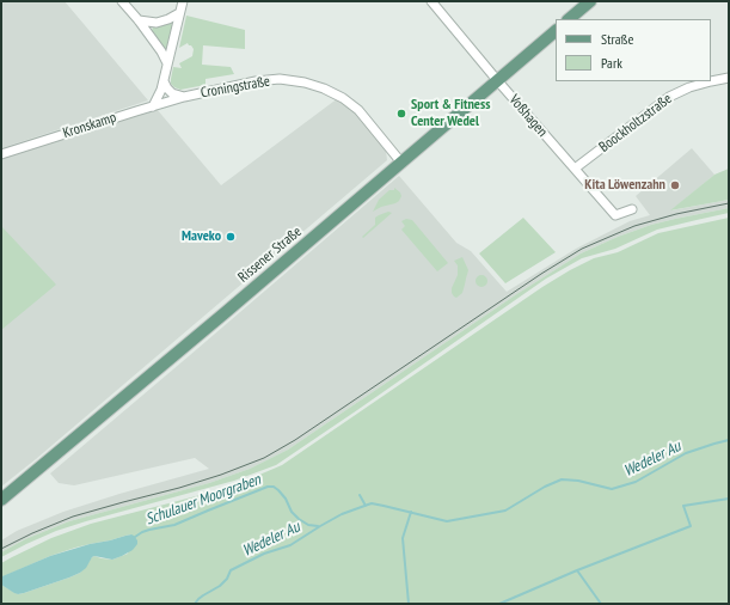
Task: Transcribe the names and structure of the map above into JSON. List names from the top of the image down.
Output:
{
  "streets": {
    "main road": ["Rissener Straße"],
    "street": [
      "Croningstraße",
      "Voßhagen",
      "Boockholtzstraße",
      "Kronskamp"
    ]
  },
  "crossings": [
    ["Croningstraße", "Kronskamp"],
    ["Croningstraße", "Rissener Straße"],
    ["Voßhagen", "Boockholtzstraße"],
    ["Voßhagen", "Rissener Straße"]
  ],
  "water": ["Wedeler Au", "Schulauer Moorgraben"],
  "places": ["Sport & Fitness Center Wedel", "Kita Löwenzahn", "Maveko"],
  "legend": ["Straße", "Park"]
}
